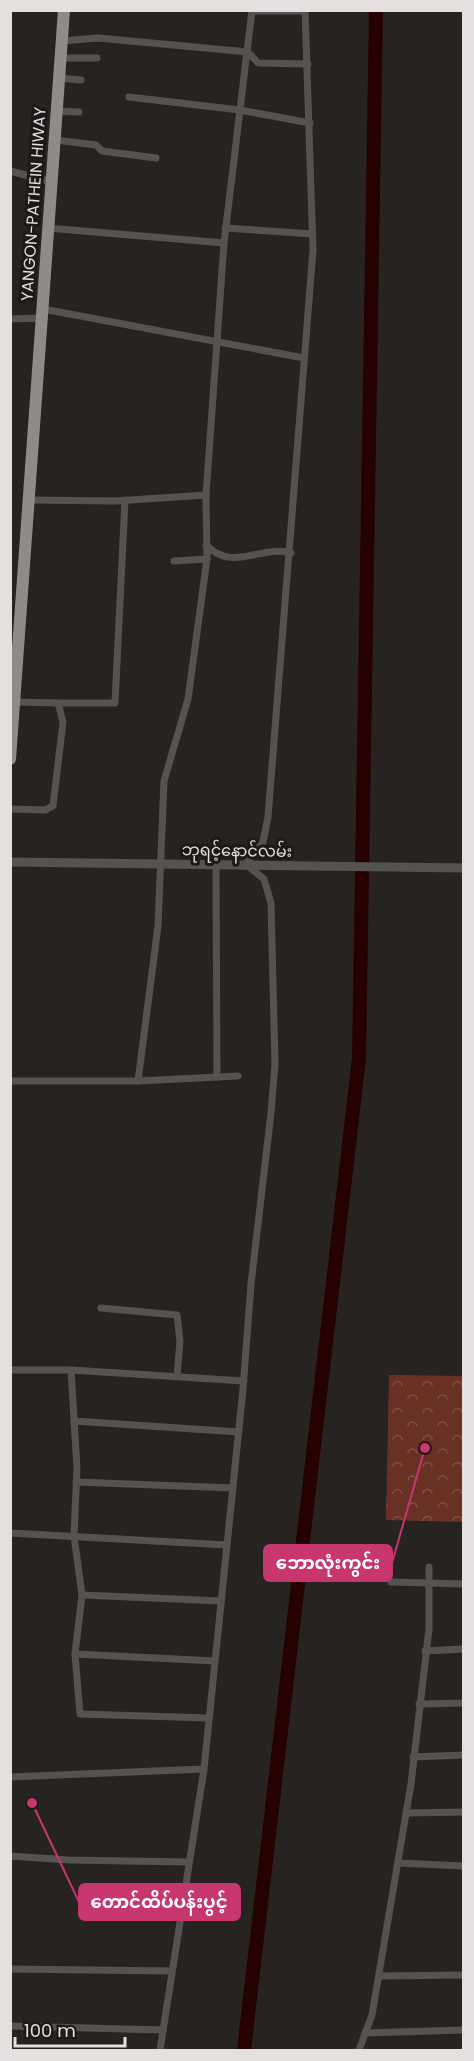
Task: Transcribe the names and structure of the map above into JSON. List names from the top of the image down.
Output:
{
  "streets": {
    "highway": ["YANGON-PATHEIN HIWAY"],
    "street": ["ဘုရင့်နောင်လမ်း"]
  },
  "places": ["ဘောလုံးကွင်း", "တောင်ထိပ်ပန်းပွင့်"],
  "scale_bar": "100 m"
}
